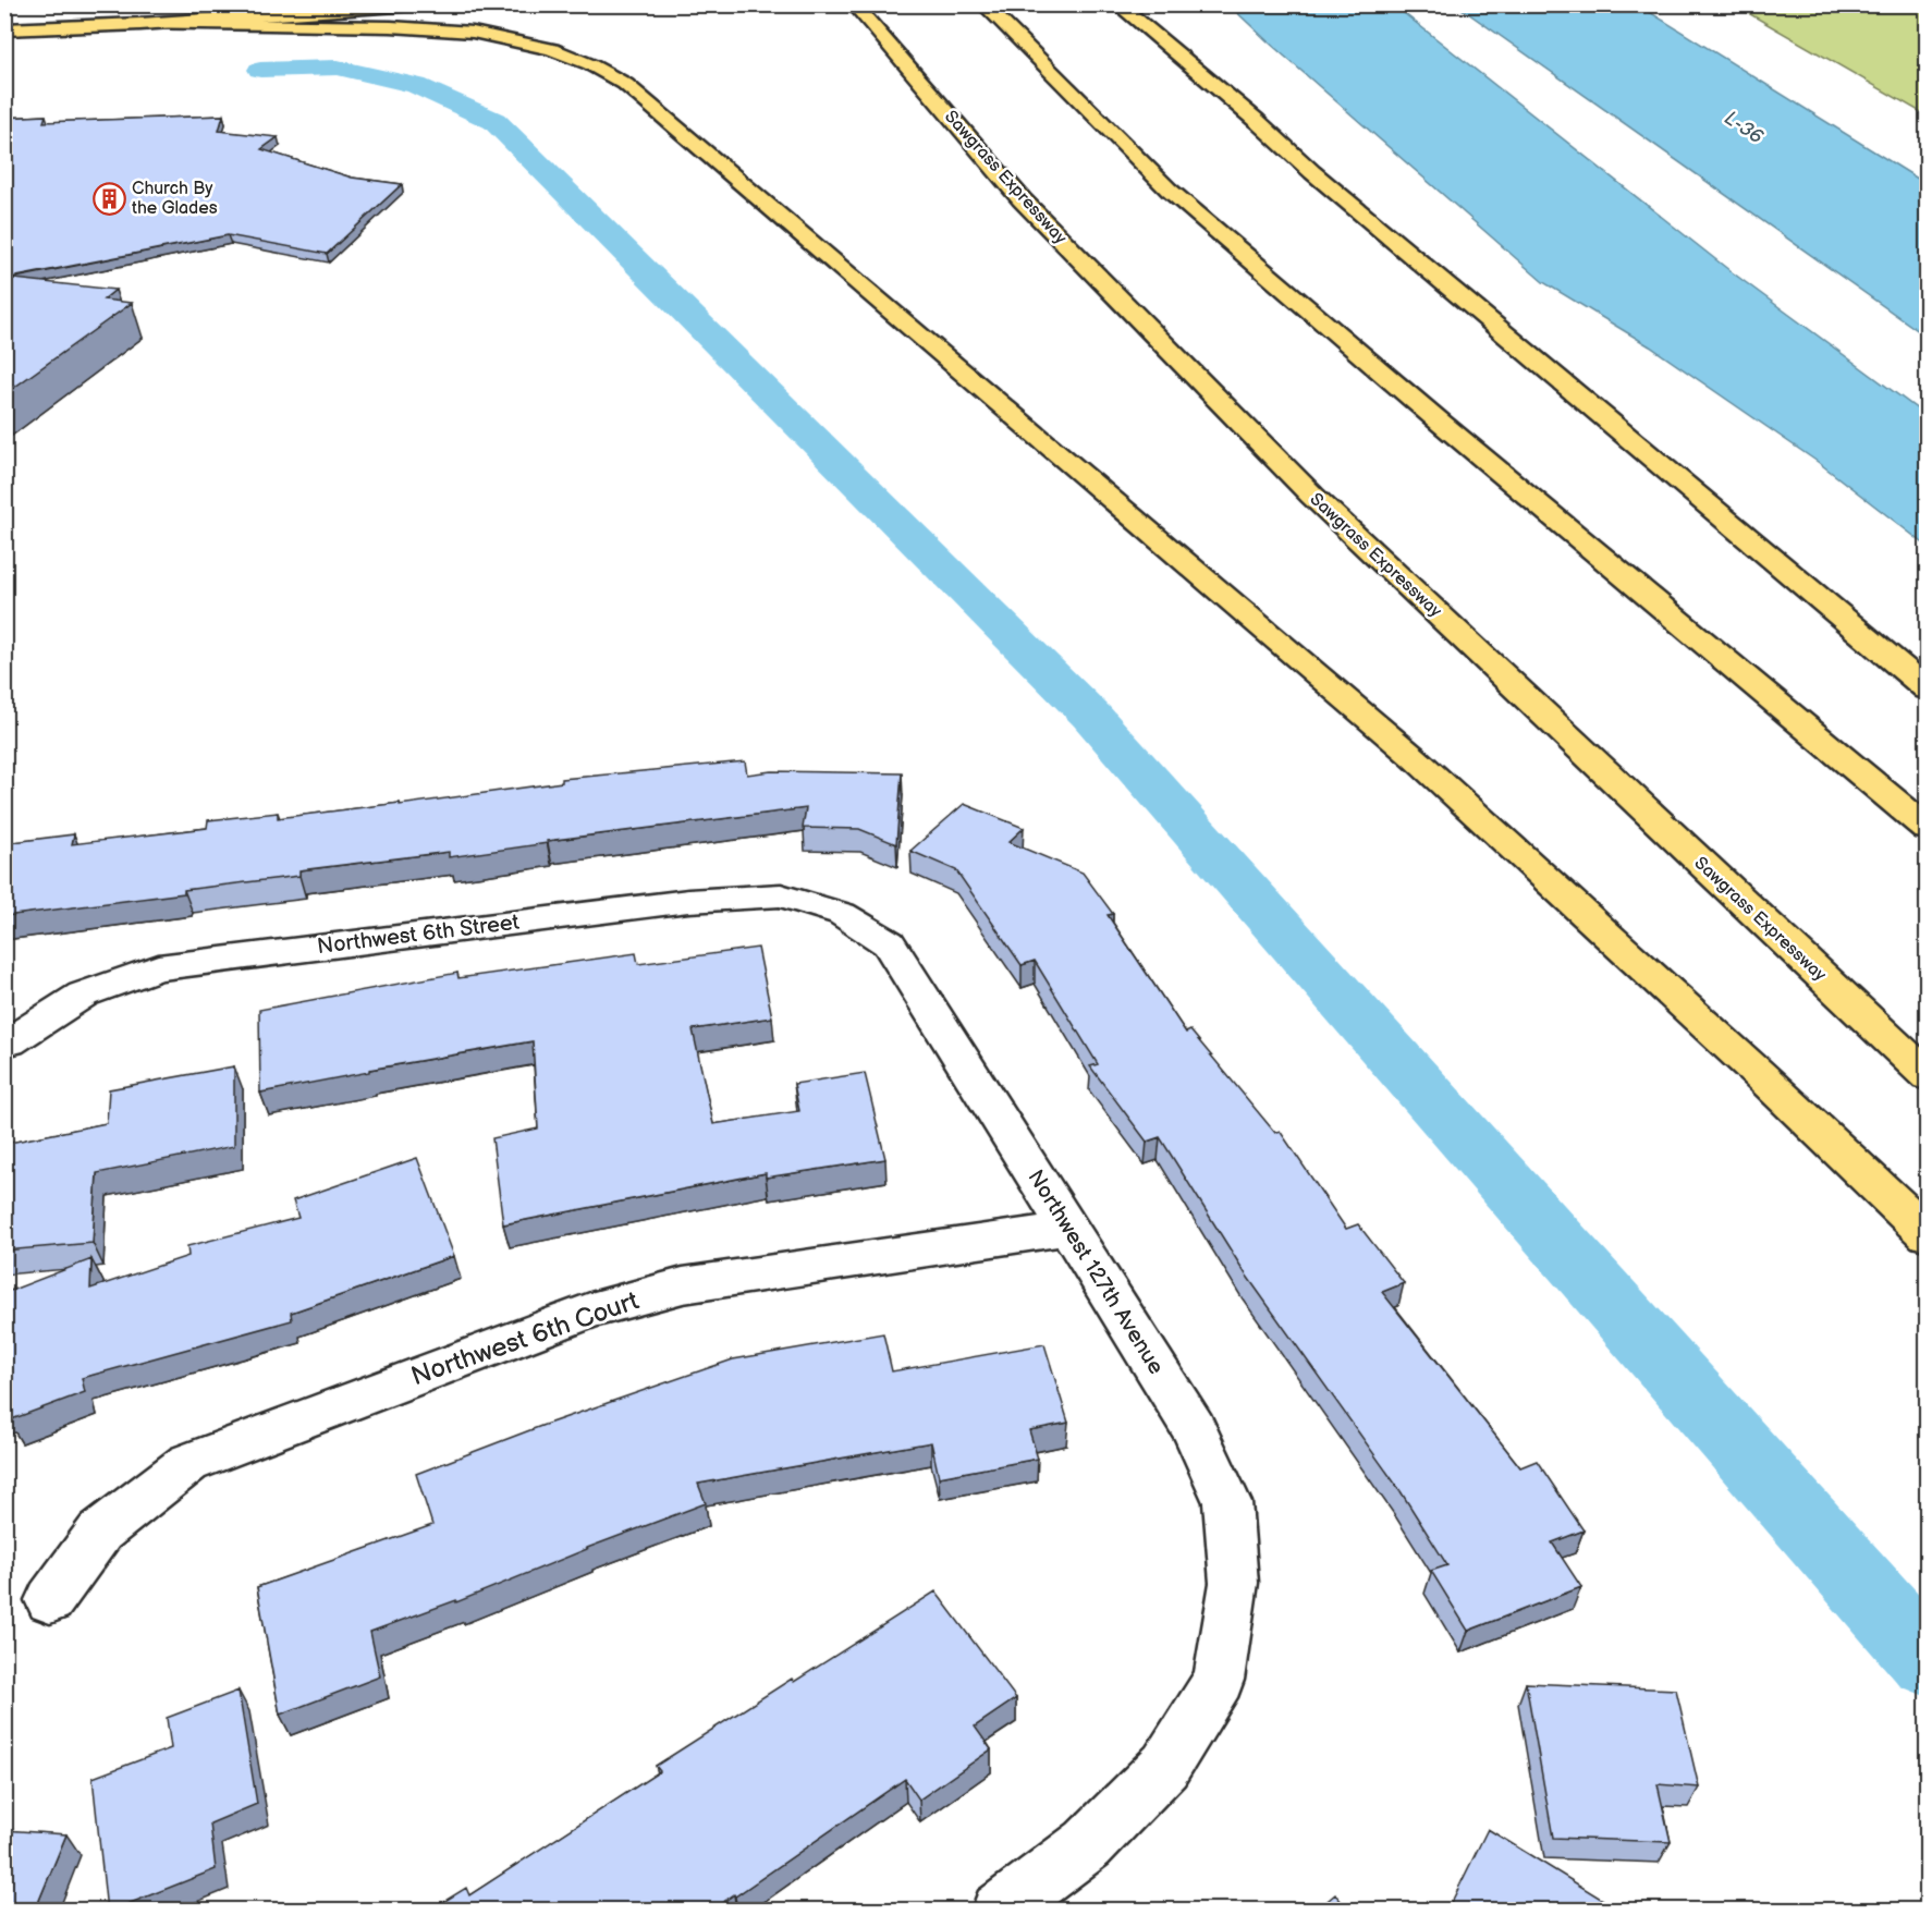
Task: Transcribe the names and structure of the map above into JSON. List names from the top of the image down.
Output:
{
  "streets": {
    "main road": ["Sawgrass Expressway"],
    "street": ["Northwest 6th Street", "Northwest 127th Avenue", "Northwest 6th Court"]
  },
  "crossings": [
    ["Northwest 6th Street", "Northwest 127th Avenue"],
    ["Northwest 127th Avenue", "Northwest 6th Court"]
  ],
  "water": ["L-36"],
  "places": {
    "building": ["Church By the Glades"]
  }
}
